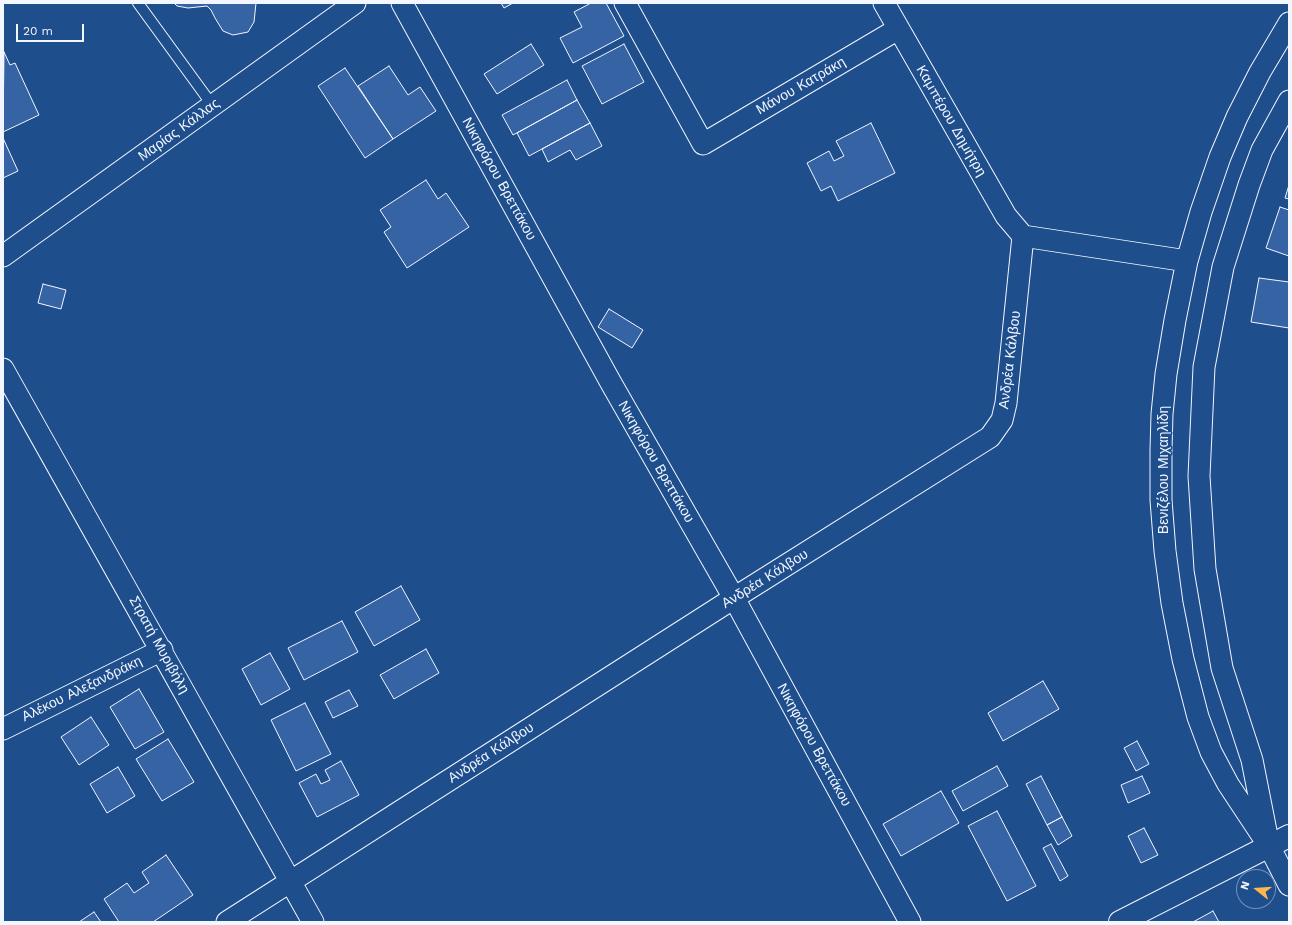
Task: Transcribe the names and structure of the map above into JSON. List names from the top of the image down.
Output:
{
  "streets": {
    "street": [
      "Μάνου Κατράκη",
      "Καμπέρου Δημήτρη",
      "Μαρίας Κάλλας",
      "Νικηφόρου Βρεττάκου",
      "Ανδρέα Κάλβου",
      "Βενιζέλου Μιχαηλίδη",
      "Στρατή Μυριβήλη",
      "Αλέκου Αλεξανδράκη"
    ]
  },
  "crossings": [
    ["Μάνου Κατράκη", "Καμπέρου Δημήτρη"],
    ["Καμπέρου Δημήτρη", "Ανδρέα Κάλβου"],
    ["Νικηφόρου Βρεττάκου", "Ανδρέα Κάλβου"],
    ["Ανδρέα Κάλβου", "Στρατή Μυριβήλη"],
    ["Στρατή Μυριβήλη", "Αλέκου Αλεξανδράκη"]
  ],
  "scale_bar": "20 m",
  "north": "left"
}
